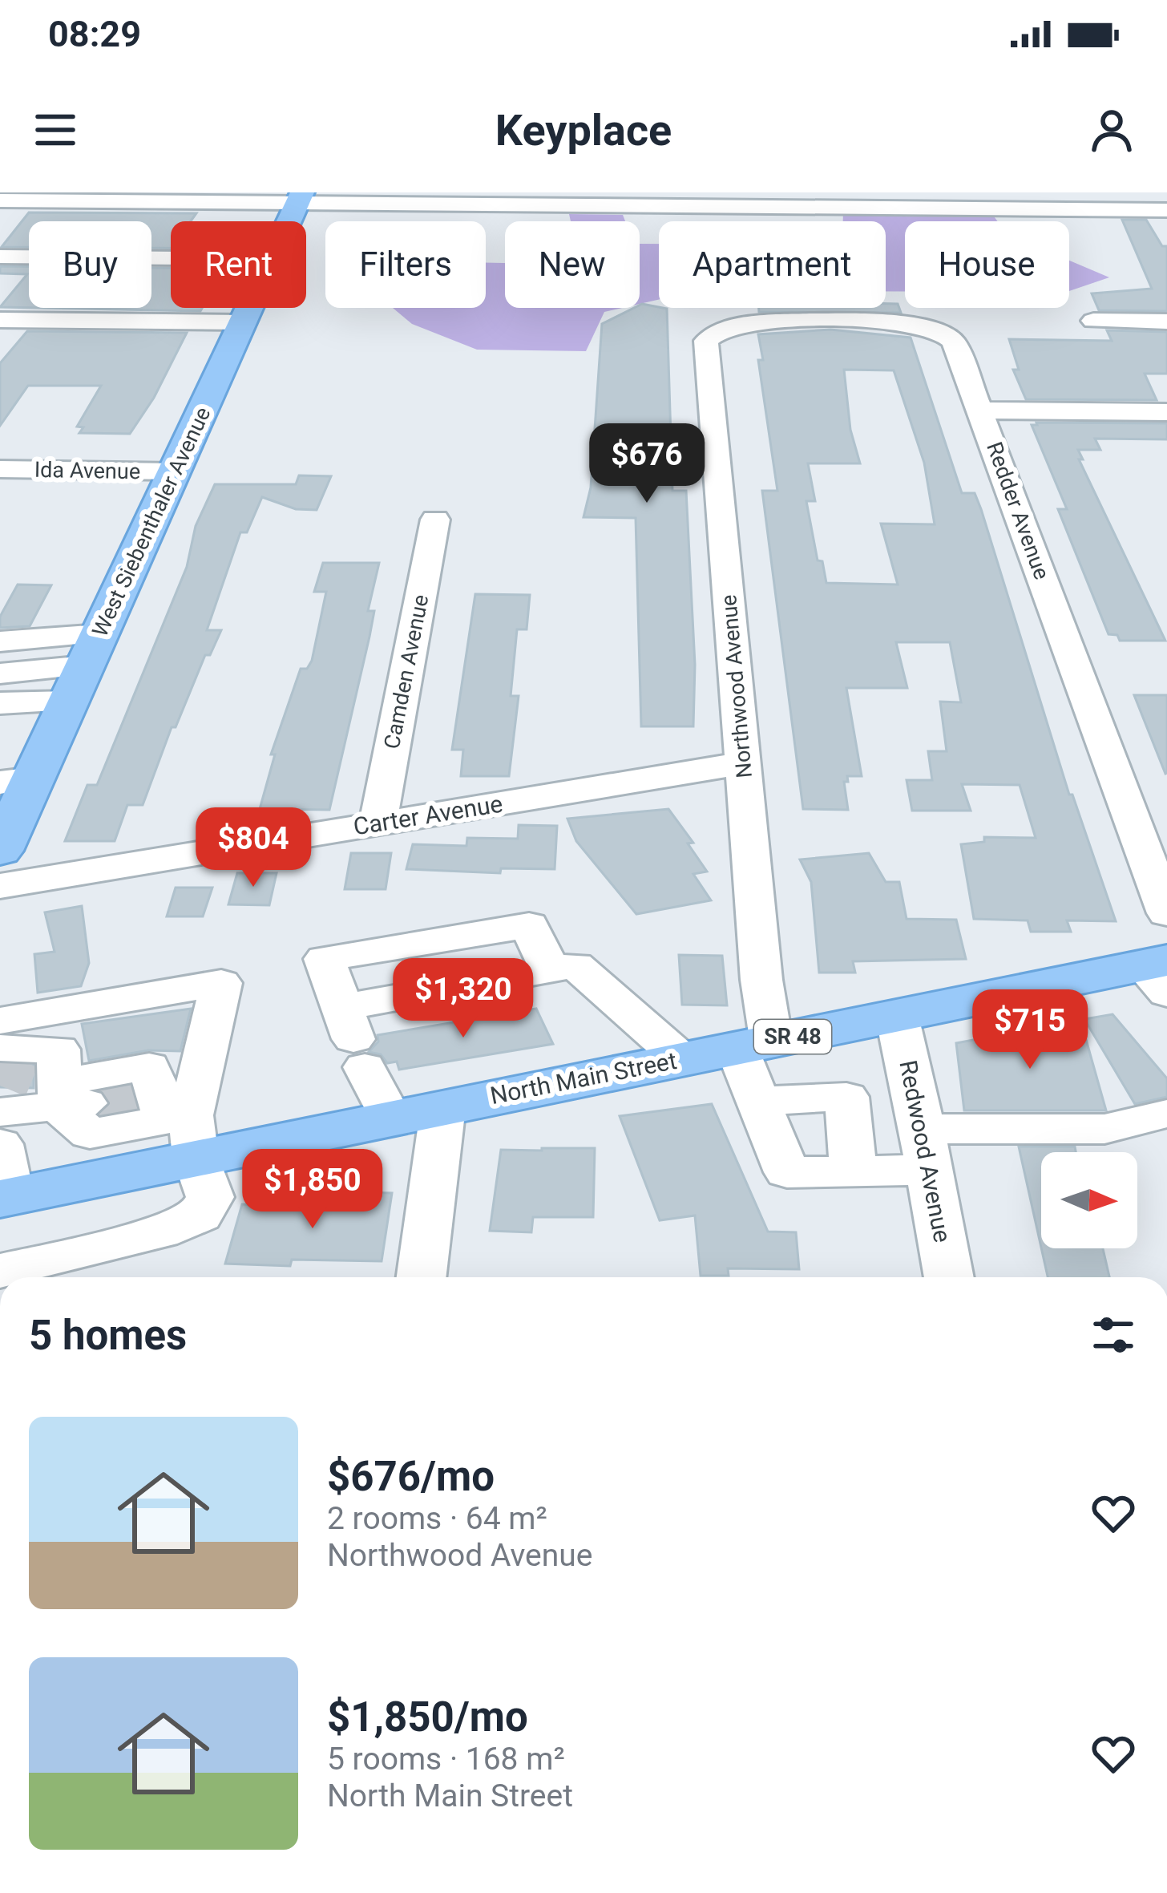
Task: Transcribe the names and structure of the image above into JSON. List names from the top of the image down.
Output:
{
  "streets": {
    "main road": ["West Siebenthaler Avenue", "SR 48", "North Main Street"],
    "street": [
      "Ida Avenue",
      "Redder Avenue",
      "Camden Avenue",
      "Northwood Avenue",
      "Carter Avenue",
      "Redwood Avenue"
    ]
  },
  "crossings": [
    ["Ida Avenue", "West Siebenthaler Avenue"],
    ["Redder Avenue", "Northwood Avenue"],
    ["Camden Avenue", "Carter Avenue"],
    ["Northwood Avenue", "Carter Avenue"],
    ["Northwood Avenue", "North Main Street"],
    ["North Main Street", "Redwood Avenue"]
  ],
  "north": "right",
  "page": {
    "status": "08:29",
    "header": "Keyplace",
    "chip": [
      "Buy",
      "Rent",
      "Filters",
      "New",
      "Apartment",
      "House"
    ],
    "price": [
      "$676",
      "$804",
      "$1,320",
      "$715",
      "$1,850"
    ],
    "heading": "5 homes",
    "list": [
      {
        "name": "$676/mo",
        "note": "2 rooms · 64 m² · Northwood Avenue"
      },
      {
        "name": "$1,850/mo",
        "note": "5 rooms · 168 m² · North Main Street"
      }
    ]
  }
}
